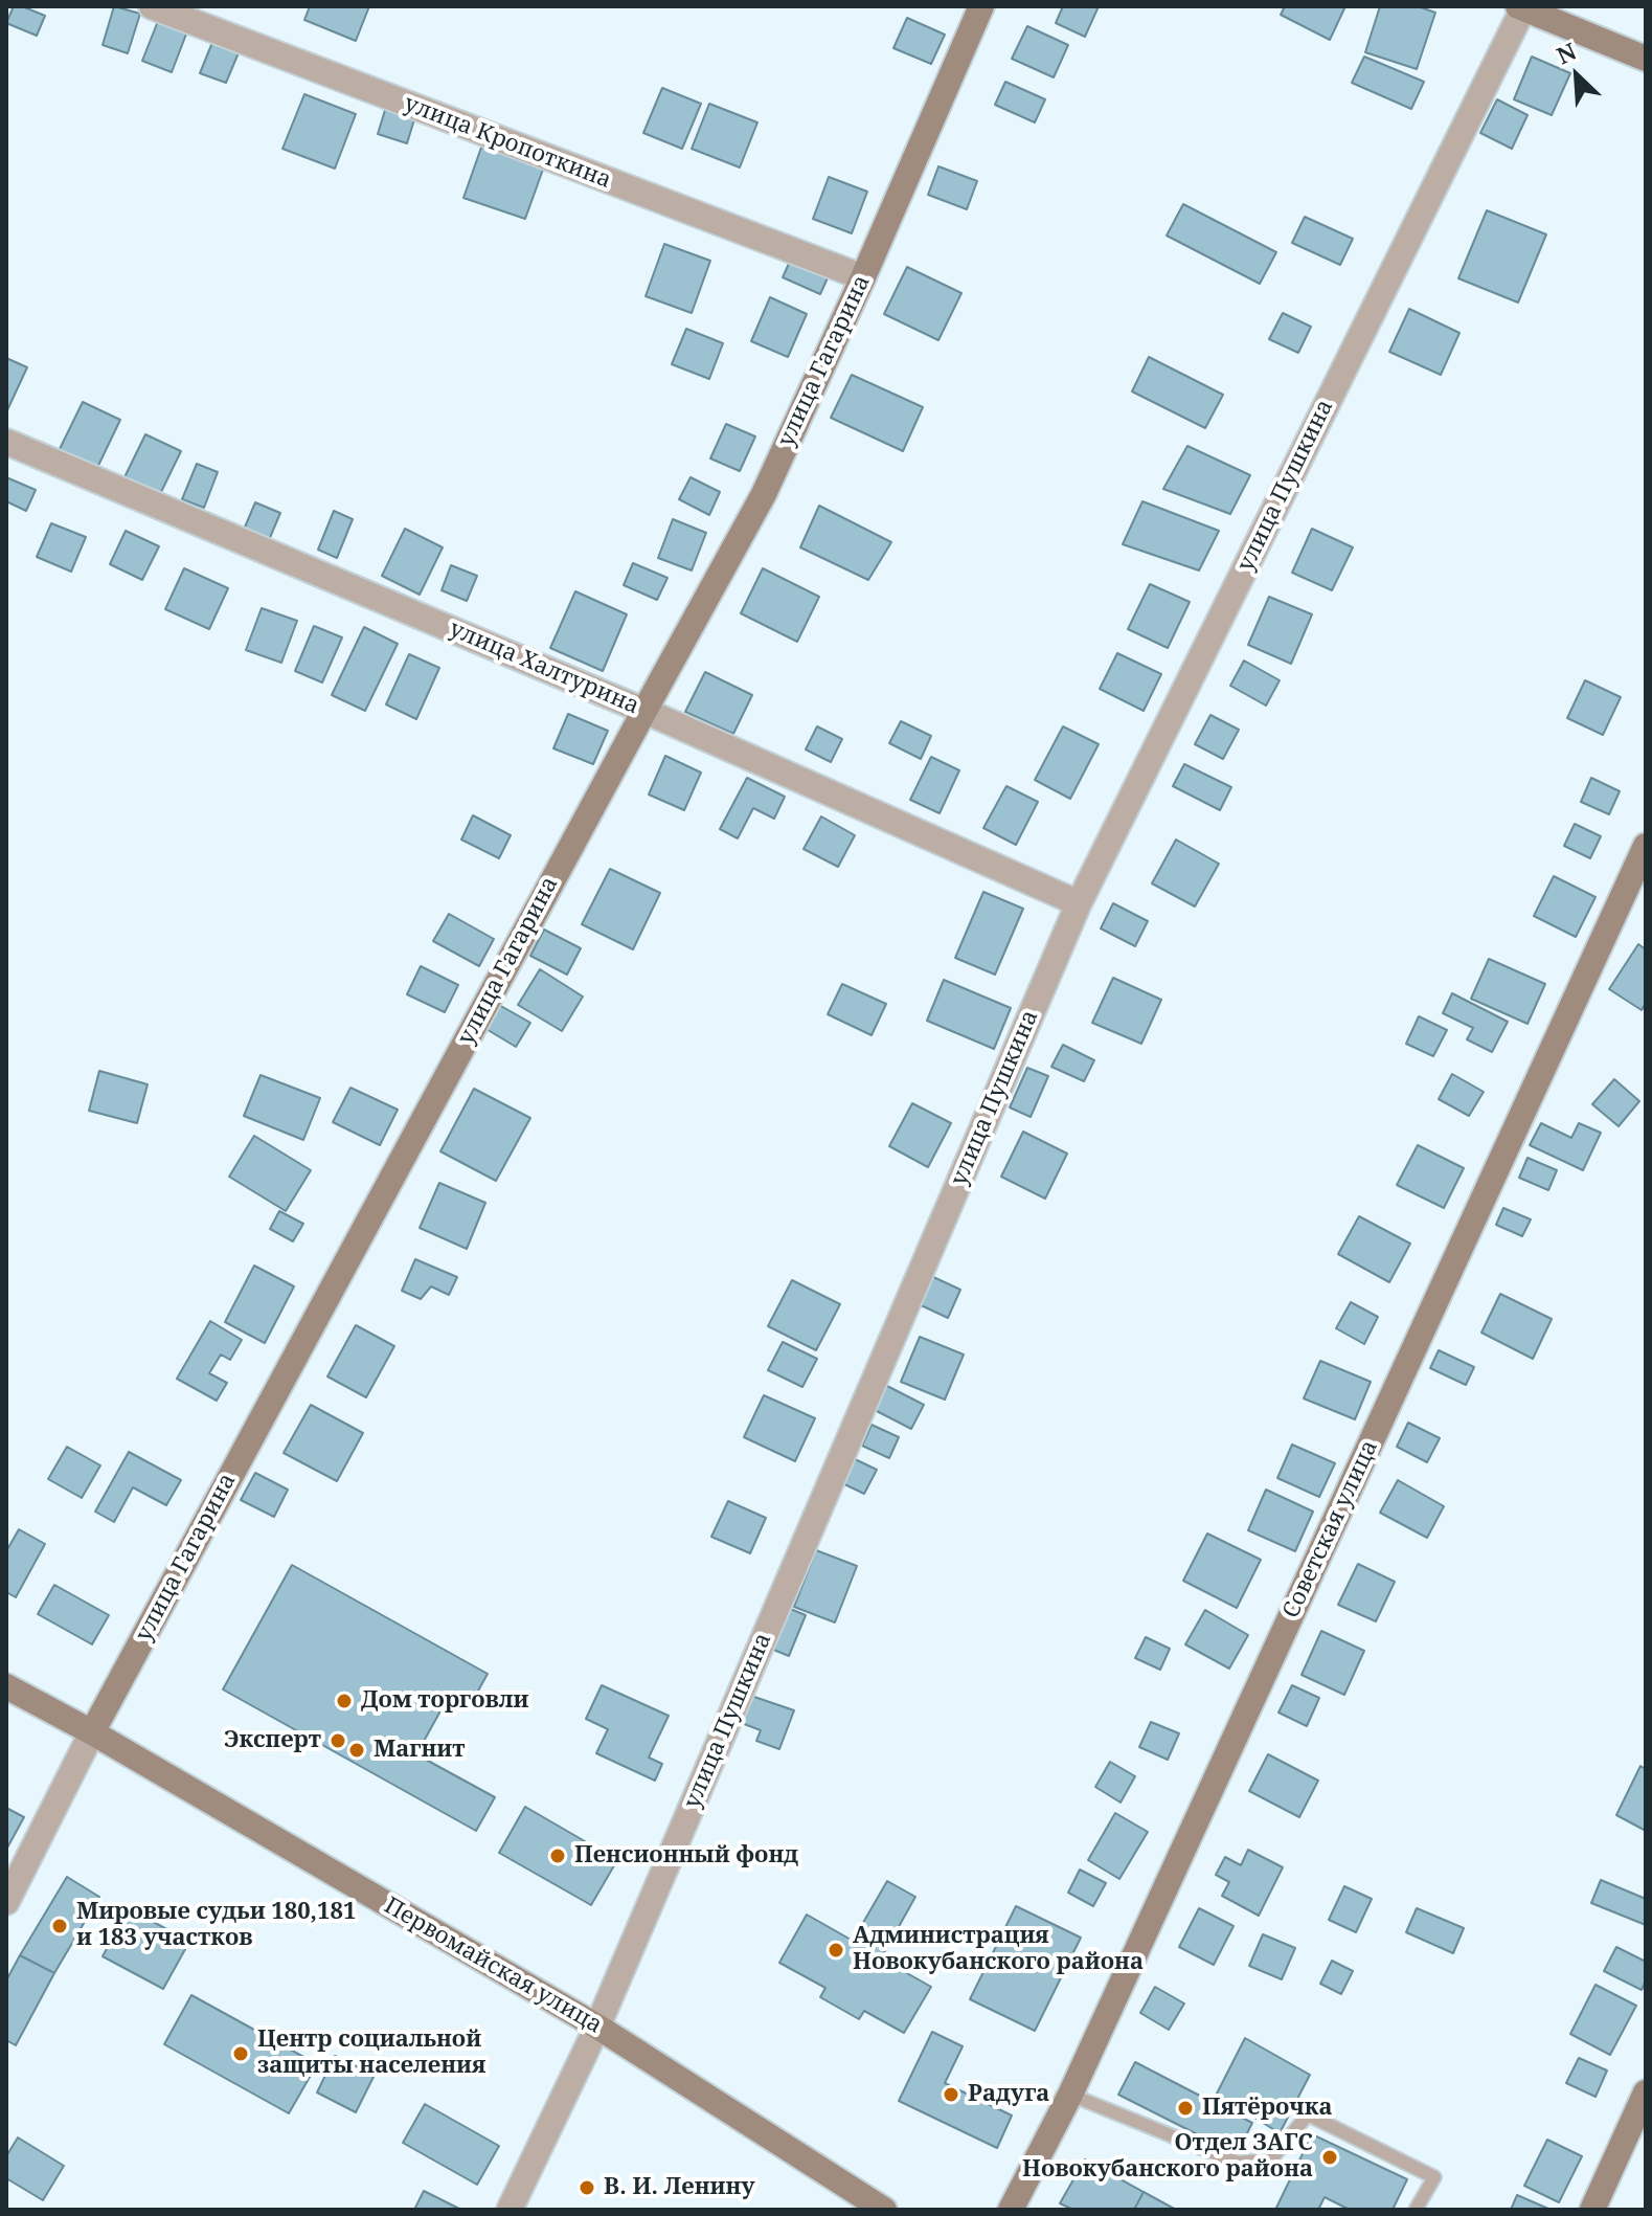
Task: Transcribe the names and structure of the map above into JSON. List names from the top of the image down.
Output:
{
  "streets": {
    "street": [
      "улица Кропоткина",
      "улица Гагарина",
      "улица Пушкина",
      "улица Халтурина",
      "Советская улица",
      "Первомайская улица"
    ]
  },
  "crossings": [
    ["улица Кропоткина", "улица Гагарина"],
    ["улица Гагарина", "улица Халтурина"],
    ["улица Гагарина", "Первомайская улица"],
    ["улица Пушкина", "улица Халтурина"],
    ["улица Пушкина", "Первомайская улица"]
  ],
  "places": [
    "Дом торговли",
    "Эксперт",
    "Магнит",
    "Пенсионный фонд",
    "Мировые судьи 180,181 и 183 участков",
    "Администрация Новокубанского района",
    "Центр социальной защиты населения",
    "Радуга",
    "Пятёрочка",
    "Отдел ЗАГС Новокубанского района",
    "В. И. Ленину"
  ],
  "north": "top left"
}
